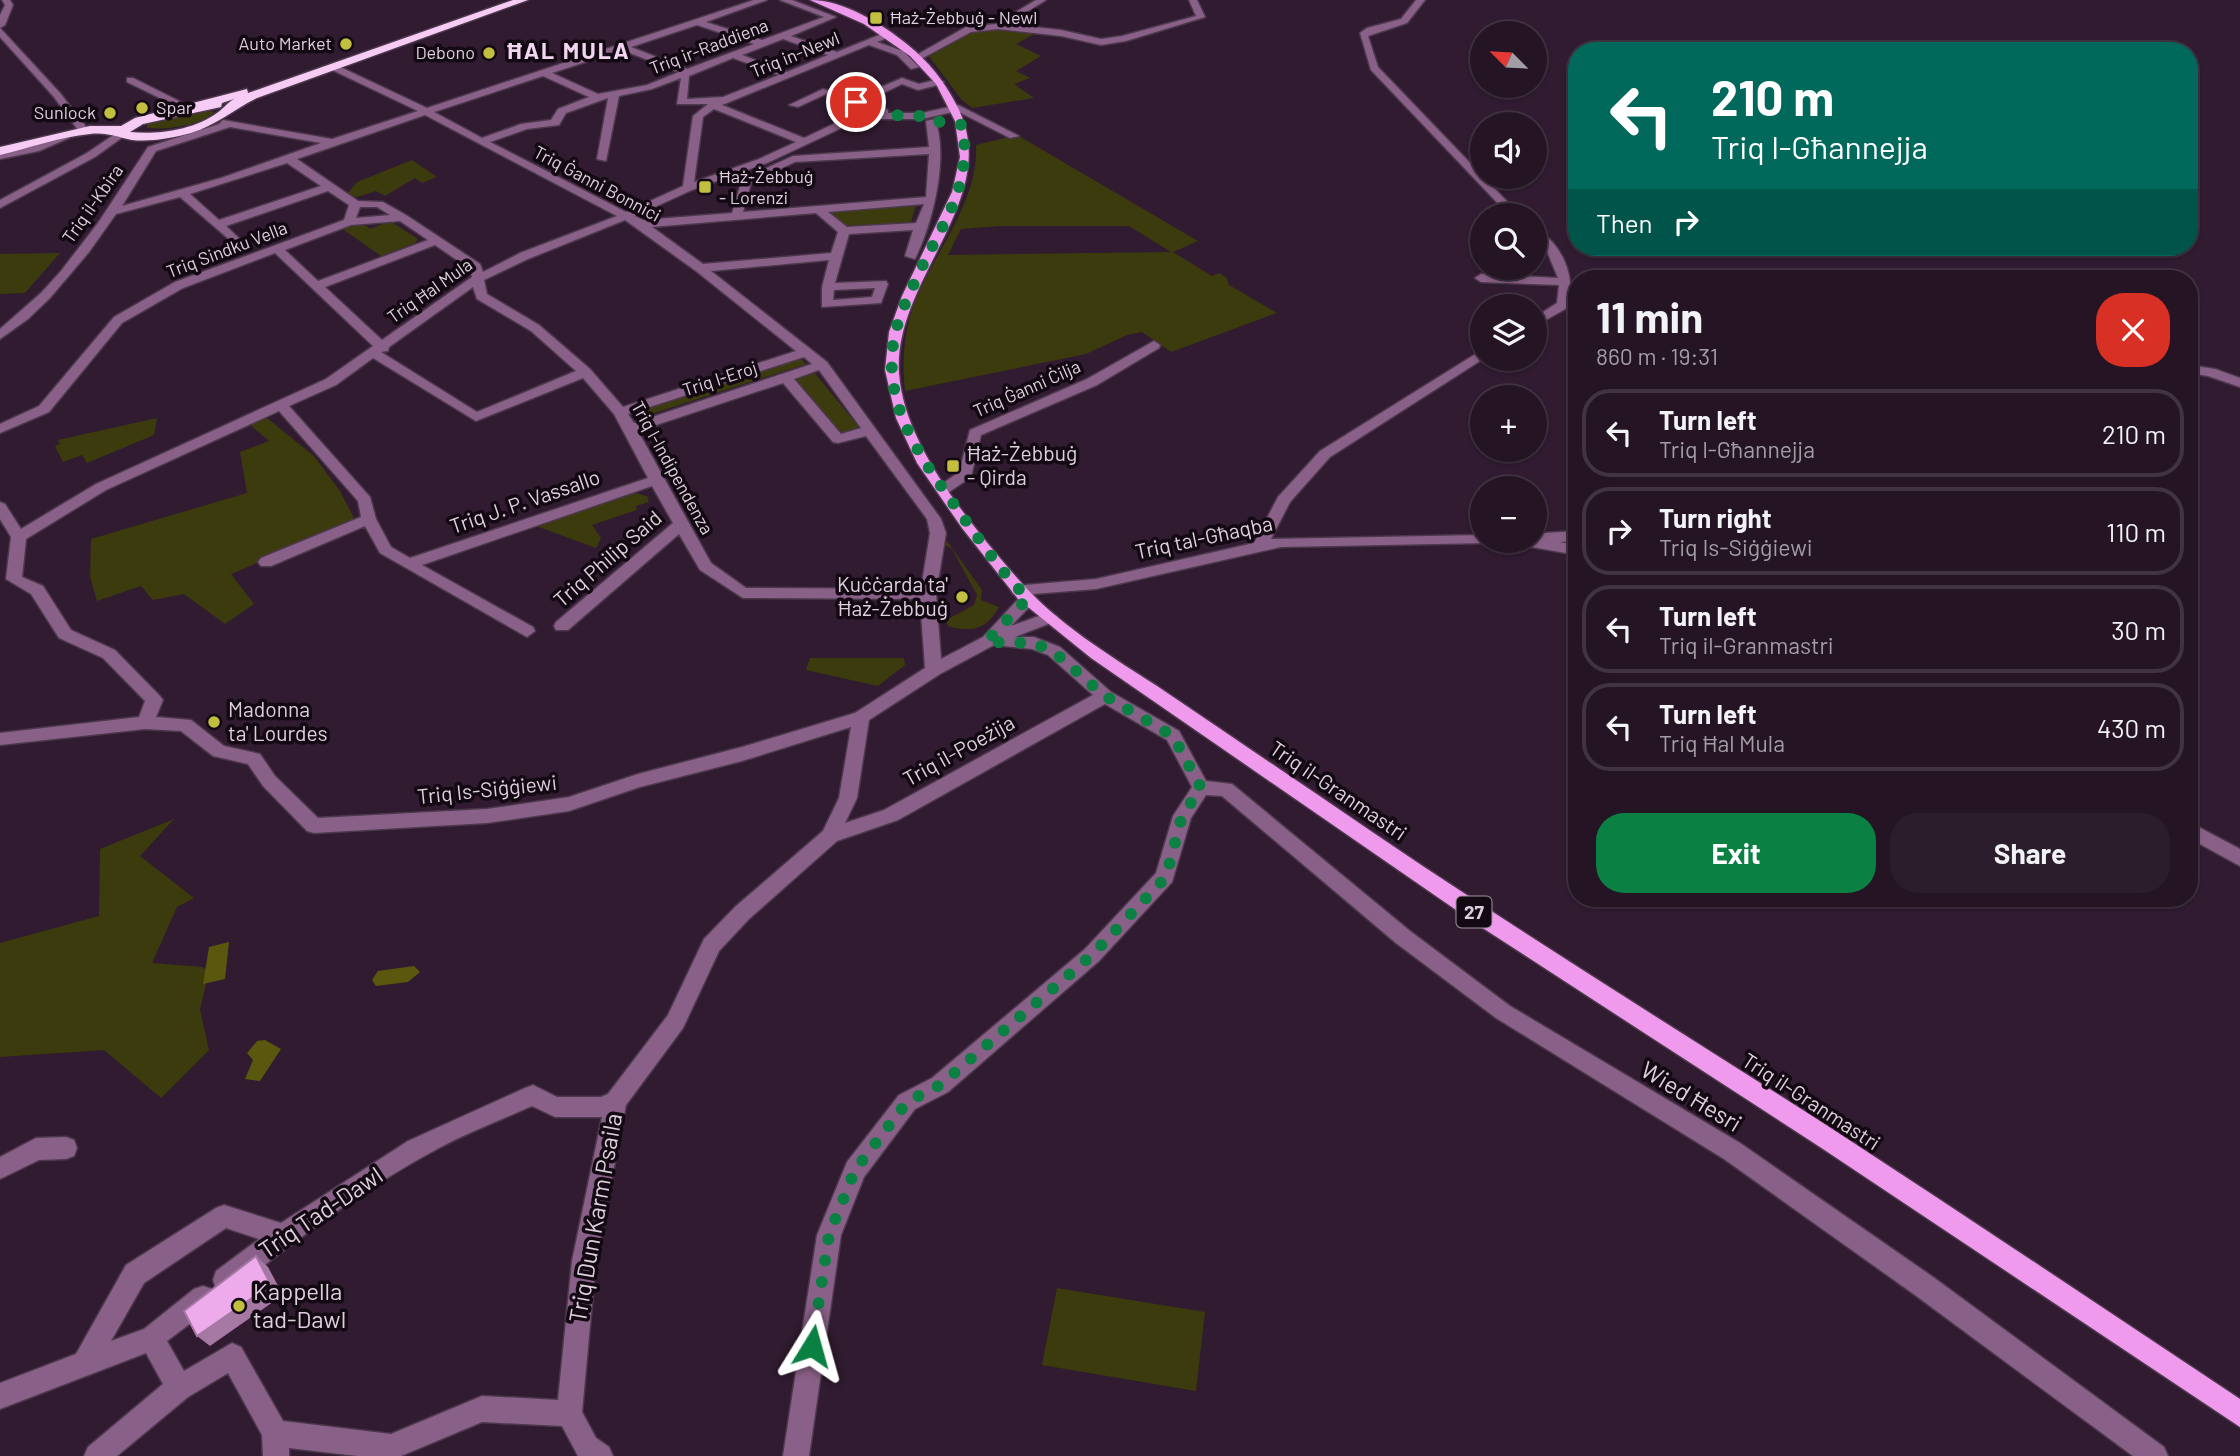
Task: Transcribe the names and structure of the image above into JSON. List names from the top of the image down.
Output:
{
  "streets": {
    "main road": ["Triq il-Granmastri", "27"],
    "street": [
      "Triq ir-Raddiena",
      "Triq in-Newl",
      "Triq Ġanni Bonnici",
      "Triq il-Kbira",
      "Triq Sindku Vella",
      "Triq Ħal Mula",
      "Triq l-Eroj",
      "Triq Ġanni Ċilja",
      "Triq l-Indipendenza",
      "Triq J. P. Vassallo",
      "Triq tal-Għaqba",
      "Triq Philip Said",
      "Triq il-Poeżija",
      "Triq Is-Siġġiewi",
      "Wied Ħesri",
      "Triq Tad-Dawl",
      "Triq Dun Karm Psaila"
    ]
  },
  "crossings": [
    ["Triq ir-Raddiena", "Triq Ġanni Bonnici"],
    ["Triq Ġanni Bonnici", "Triq Ħal Mula"],
    ["Triq Ġanni Bonnici", "Triq l-Eroj"],
    ["Triq Ġanni Bonnici", "Triq l-Indipendenza"],
    ["Triq Ġanni Bonnici", "Triq Is-Siġġiewi"],
    ["Triq Ħal Mula", "Triq l-Indipendenza"],
    ["Triq Ħal Mula", "Triq il-Granmastri"],
    ["Triq l-Eroj", "Triq l-Indipendenza"],
    ["Triq Ġanni Ċilja", "Triq il-Granmastri"],
    ["Triq l-Indipendenza", "Triq J. P. Vassallo"],
    ["Triq l-Indipendenza", "Triq Philip Said"],
    ["Triq tal-Għaqba", "Triq Is-Siġġiewi"],
    ["Triq tal-Għaqba", "Triq il-Granmastri"],
    ["Triq il-Poeżija", "Triq Dun Karm Psaila"],
    ["Triq Is-Siġġiewi", "Triq il-Granmastri"],
    ["Triq Is-Siġġiewi", "Triq Dun Karm Psaila"],
    ["Triq Tad-Dawl", "Triq Dun Karm Psaila"]
  ],
  "districts": ["ĦAL MULA"],
  "places": {
    "transit": ["Ħaż-Żebbuġ - Newl", "Ħaż-Żebbuġ - Lorenzi", "Ħaż-Żebbuġ - Qirda"],
    "other": [
      "Auto Market",
      "Debono",
      "Spar",
      "Sunlock",
      "Kuċċarda ta' Ħaż-Żebbuġ",
      "Madonna ta' Lourdes",
      "Kappella tad-Dawl"
    ]
  },
  "north": "top left",
  "page": {
    "map_buttons": ["+", "−"],
    "turn": ["210 m", "Triq l-Għannejja"],
    "then": "Then",
    "heading": ["11 min", "860 m · 19:31"],
    "list": [
      {
        "name": "Turn left",
        "note": "Triq l-Għannejja",
        "value": "210 m"
      },
      {
        "name": "Turn right",
        "note": "Triq Is-Siġġiewi",
        "value": "110 m"
      },
      {
        "name": "Turn left",
        "note": "Triq il-Granmastri",
        "value": "30 m"
      },
      {
        "name": "Turn left",
        "note": "Triq Ħal Mula",
        "value": "430 m"
      }
    ],
    "buttons": ["Exit", "Share"]
  }
}
